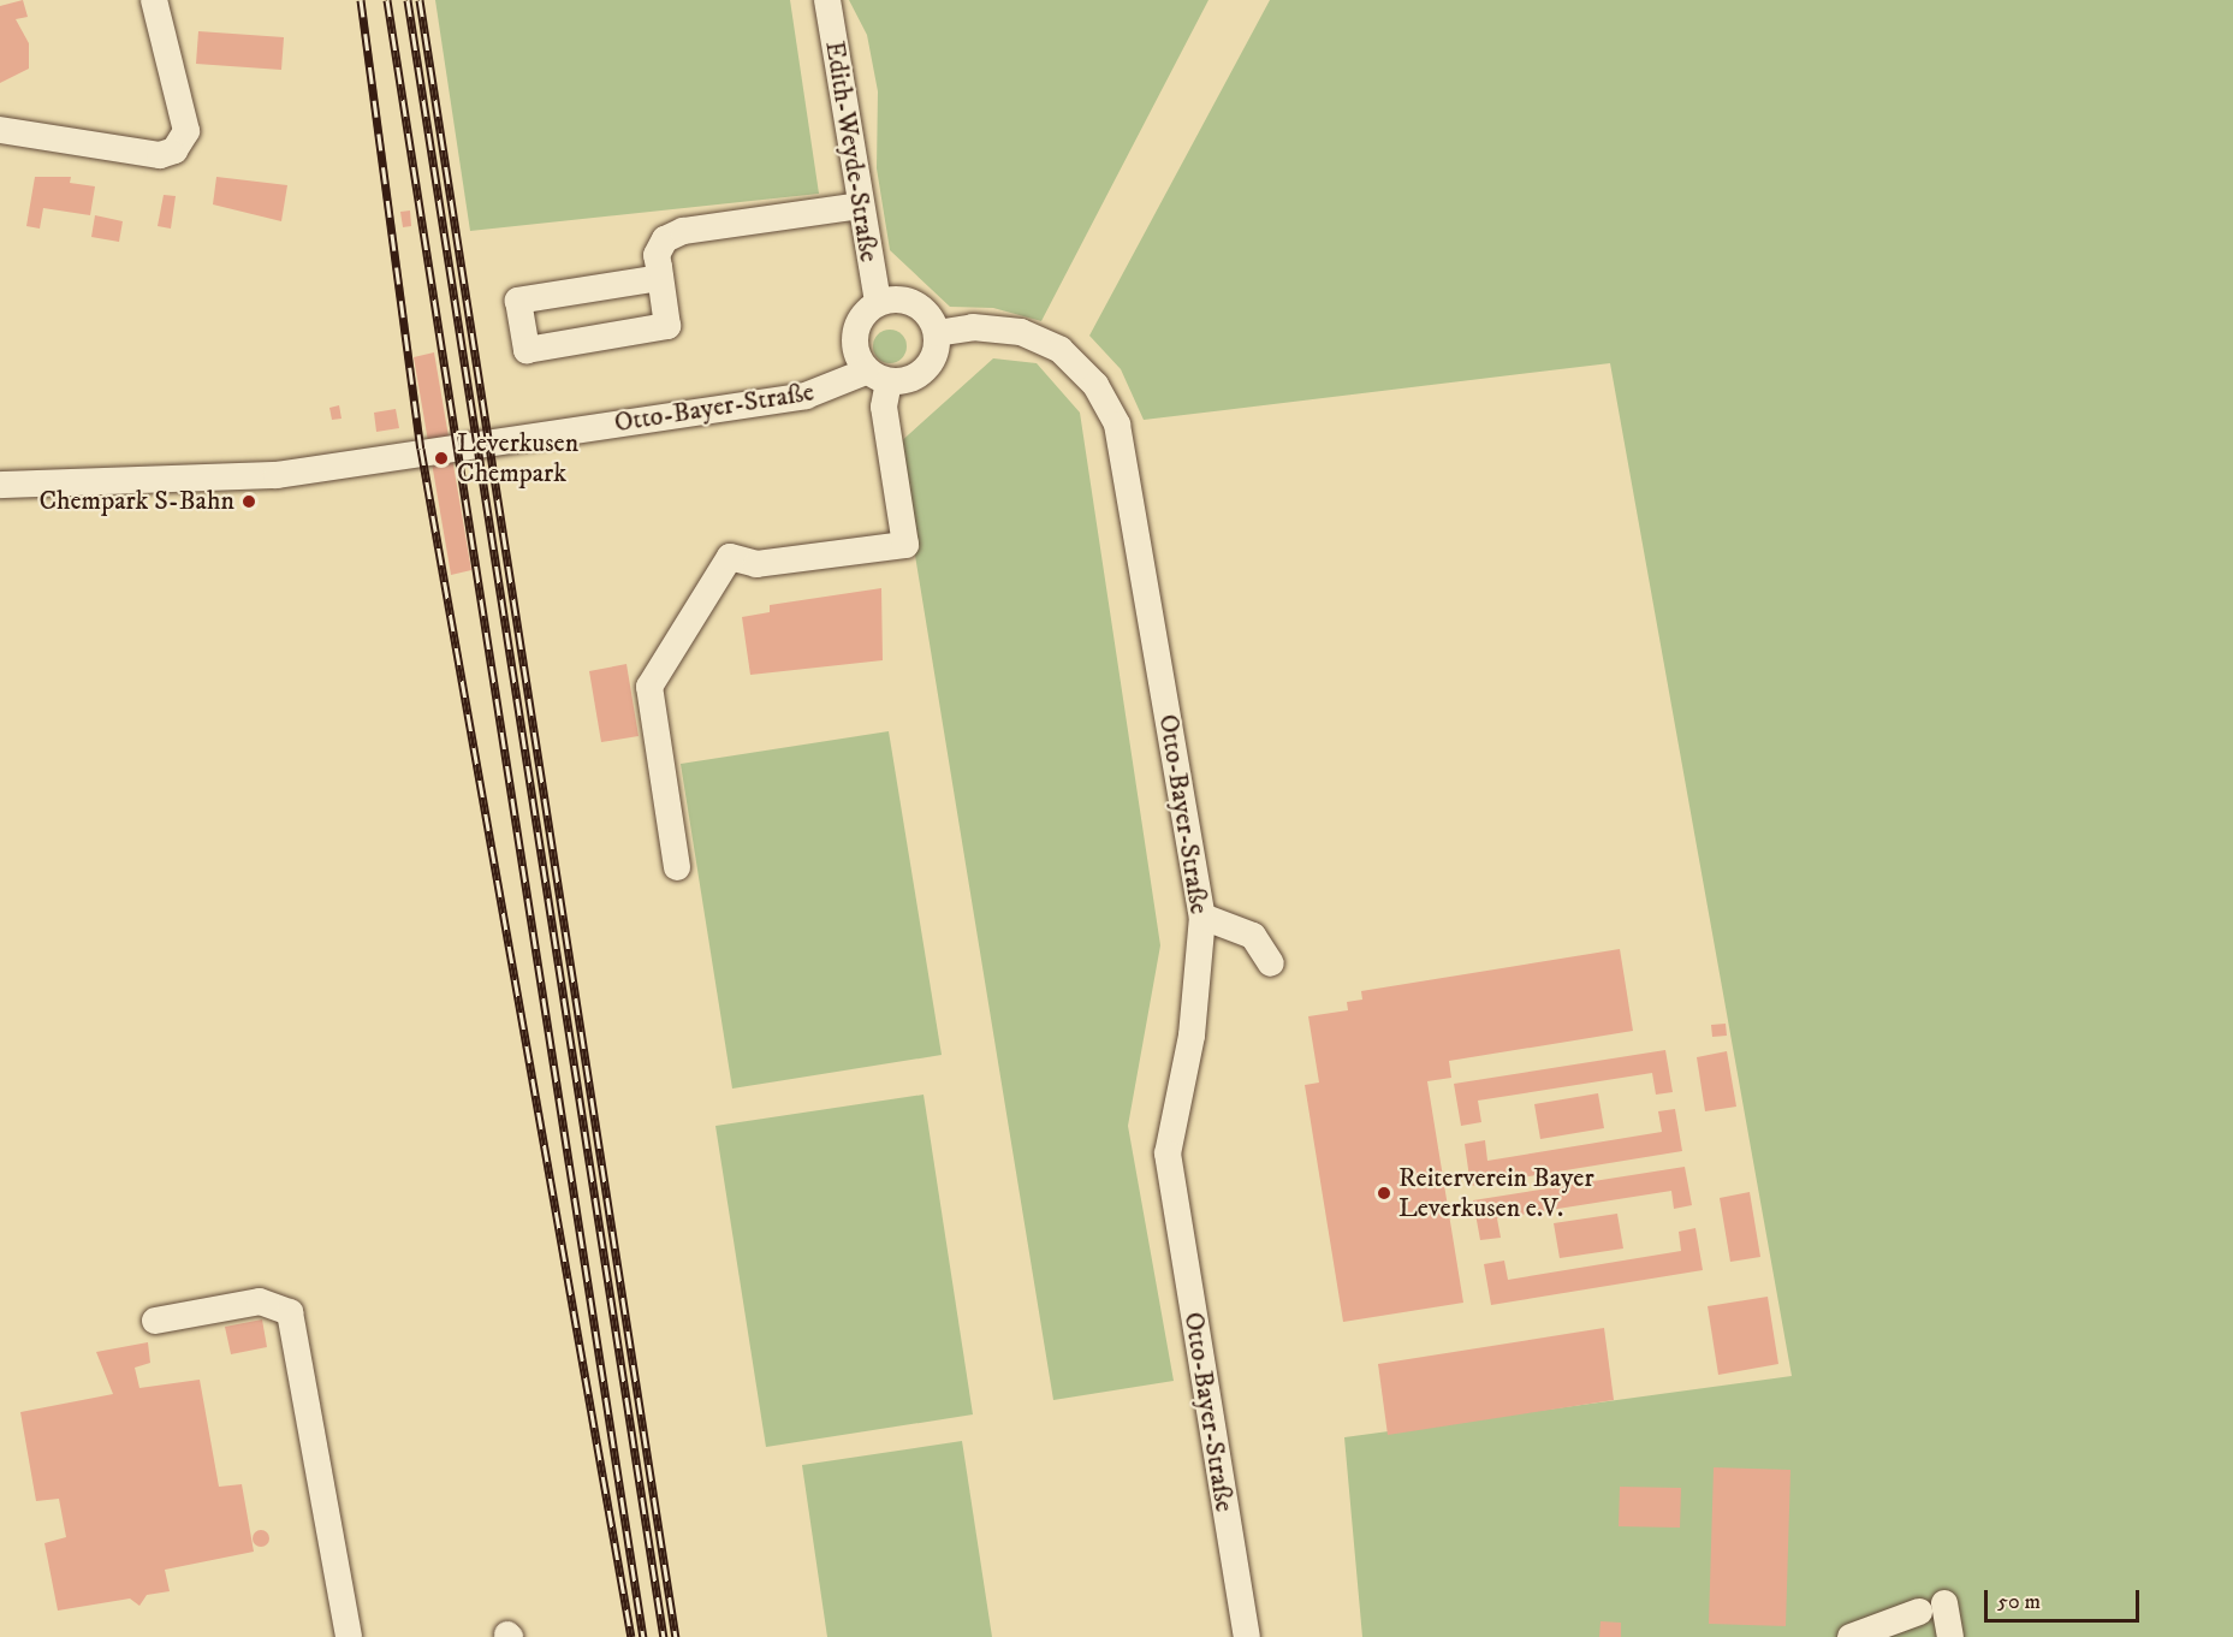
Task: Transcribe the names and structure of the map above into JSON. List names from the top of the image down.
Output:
{
  "streets": {
    "street": ["Edith-Weyde-Straße", "Otto-Bayer-Straße"]
  },
  "crossings": [
    ["Edith-Weyde-Straße", "Otto-Bayer-Straße"]
  ],
  "places": ["Leverkusen Chempark", "Chempark S-Bahn", "Reiterverein Bayer Leverkusen e.V."],
  "scale_bar": "50 m"
}
